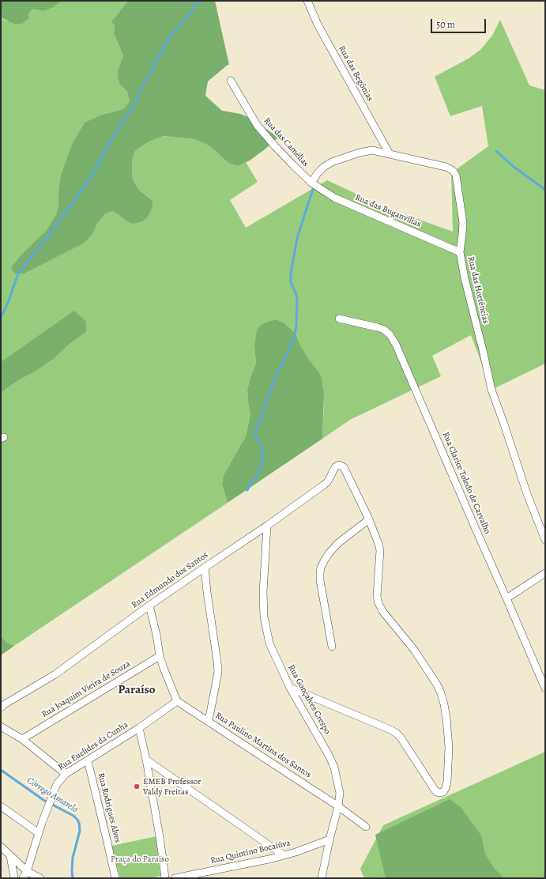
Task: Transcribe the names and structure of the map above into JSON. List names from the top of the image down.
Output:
{
  "streets": {
    "street": [
      "Rua das Begônias",
      "Rua das Camélias",
      "Rua das Buganvílias",
      "Rua das Hortências",
      "Rua Clarice Toledo de Carvalho",
      "Rua Edmundo dos Santos",
      "Rua Joaquim Vieira de Souza",
      "Rua Gonçalves Crespo",
      "Rua Paulino Martins dos Santos",
      "Rua Euclides da Cunha",
      "Rua Rodrigues Alves",
      "Rua Quintino Bocaiúva"
    ]
  },
  "crossings": [
    ["Rua das Begônias", "Rua das Hortências"],
    ["Rua das Camélias", "Rua das Buganvílias"],
    ["Rua das Camélias", "Rua das Hortências"],
    ["Rua das Buganvílias", "Rua das Hortências"],
    ["Rua Edmundo dos Santos", "Rua Gonçalves Crespo"],
    ["Rua Gonçalves Crespo", "Rua Paulino Martins dos Santos"],
    ["Rua Gonçalves Crespo", "Rua Quintino Bocaiúva"],
    ["Rua Paulino Martins dos Santos", "Rua Euclides da Cunha"],
    ["Rua Euclides da Cunha", "Rua Rodrigues Alves"]
  ],
  "districts": ["Paraíso"],
  "water": ["Córrego Amarelo"],
  "parks": ["Praça do Paraiso"],
  "places": ["EMEB Professor Valdy Freitas"],
  "scale_bar": "50 m"
}
